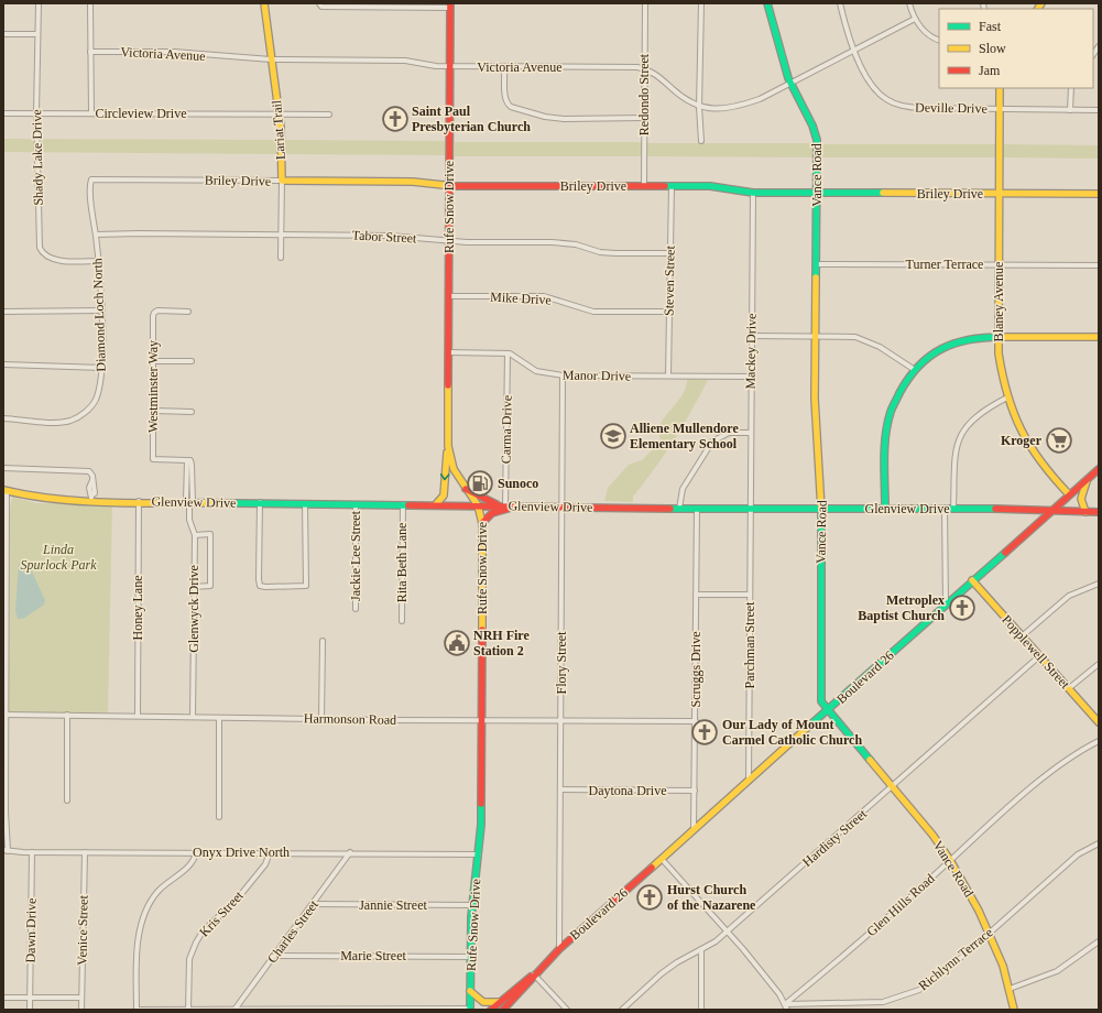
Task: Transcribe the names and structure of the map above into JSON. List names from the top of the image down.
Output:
{
  "streets": {
    "main road": [
      "Lariat Trail",
      "Vance Road",
      "Briley Drive",
      "Rufe Snow Drive",
      "Blaney Avenue",
      "Glenview Drive",
      "Popplewell Street",
      "Boulevard 26"
    ],
    "street": [
      "Victoria Avenue",
      "Redondo Street",
      "Deville Drive",
      "Circleview Drive",
      "Shady Lake Drive",
      "Tabor Street",
      "Turner Terrace",
      "Steven Street",
      "Mike Drive",
      "Diamond Loch North",
      "Mackey Drive",
      "Manor Drive",
      "Westminster Way",
      "Carma Drive",
      "Jackie Lee Street",
      "Rita Beth Lane",
      "Honey Lane",
      "Glenwyck Drive",
      "Parchman Street",
      "Flory Street",
      "Scruggs Drive",
      "Harmonson Road",
      "Daytona Drive",
      "Hardisty Street",
      "Onyx Drive North",
      "Jannie Street",
      "Glen Hills Road",
      "Kris Street",
      "Dawn Drive",
      "Venice Street",
      "Charles Street",
      "Marie Street",
      "Richlynn Terrace"
    ]
  },
  "crossings": [
    ["Victoria Avenue", "Redondo Street"],
    ["Victoria Avenue", "Deville Drive"],
    ["Victoria Avenue", "Lariat Trail"],
    ["Victoria Avenue", "Vance Road"],
    ["Victoria Avenue", "Rufe Snow Drive"],
    ["Redondo Street", "Briley Drive"],
    ["Deville Drive", "Blaney Avenue"],
    ["Circleview Drive", "Lariat Trail"],
    ["Circleview Drive", "Shady Lake Drive"],
    ["Lariat Trail", "Briley Drive"],
    ["Lariat Trail", "Tabor Street"],
    ["Shady Lake Drive", "Diamond Loch North"],
    ["Vance Road", "Briley Drive"],
    ["Vance Road", "Turner Terrace"],
    ["Vance Road", "Glenview Drive"],
    ["Vance Road", "Boulevard 26"],
    ["Vance Road", "Hardisty Street"],
    ["Vance Road", "Glen Hills Road"],
    ["Vance Road", "Richlynn Terrace"],
    ["Briley Drive", "Rufe Snow Drive"],
    ["Briley Drive", "Steven Street"],
    ["Briley Drive", "Blaney Avenue"],
    ["Briley Drive", "Diamond Loch North"],
    ["Briley Drive", "Mackey Drive"],
    ["Rufe Snow Drive", "Tabor Street"],
    ["Rufe Snow Drive", "Mike Drive"],
    ["Rufe Snow Drive", "Manor Drive"],
    ["Rufe Snow Drive", "Glenview Drive"],
    ["Rufe Snow Drive", "Harmonson Road"],
    ["Rufe Snow Drive", "Onyx Drive North"],
    ["Rufe Snow Drive", "Jannie Street"],
    ["Rufe Snow Drive", "Marie Street"],
    ["Tabor Street", "Steven Street"],
    ["Tabor Street", "Diamond Loch North"],
    ["Turner Terrace", "Blaney Avenue"],
    ["Steven Street", "Mike Drive"],
    ["Steven Street", "Manor Drive"],
    ["Blaney Avenue", "Glenview Drive"],
    ["Blaney Avenue", "Boulevard 26"],
    ["Mackey Drive", "Manor Drive"],
    ["Mackey Drive", "Glenview Drive"],
    ["Mackey Drive", "Parchman Street"],
    ["Manor Drive", "Carma Drive"],
    ["Manor Drive", "Flory Street"],
    ["Westminster Way", "Glenwyck Drive"],
    ["Carma Drive", "Glenview Drive"],
    ["Glenview Drive", "Jackie Lee Street"],
    ["Glenview Drive", "Rita Beth Lane"],
    ["Glenview Drive", "Honey Lane"],
    ["Glenview Drive", "Glenwyck Drive"],
    ["Glenview Drive", "Parchman Street"],
    ["Glenview Drive", "Flory Street"],
    ["Glenview Drive", "Scruggs Drive"],
    ["Glenview Drive", "Boulevard 26"],
    ["Honey Lane", "Harmonson Road"],
    ["Glenwyck Drive", "Harmonson Road"],
    ["Parchman Street", "Boulevard 26"],
    ["Popplewell Street", "Boulevard 26"],
    ["Popplewell Street", "Hardisty Street"],
    ["Flory Street", "Boulevard 26"],
    ["Flory Street", "Harmonson Road"],
    ["Flory Street", "Daytona Drive"],
    ["Scruggs Drive", "Boulevard 26"],
    ["Scruggs Drive", "Harmonson Road"],
    ["Scruggs Drive", "Daytona Drive"],
    ["Onyx Drive North", "Kris Street"],
    ["Onyx Drive North", "Dawn Drive"],
    ["Onyx Drive North", "Venice Street"],
    ["Onyx Drive North", "Charles Street"],
    ["Jannie Street", "Charles Street"],
    ["Glen Hills Road", "Richlynn Terrace"],
    ["Charles Street", "Marie Street"]
  ],
  "parks": ["Linda Spurlock Park"],
  "places": {
    "church": [
      "Saint Paul Presbyterian Church",
      "Metroplex Baptist Church",
      "Our Lady of Mount Carmel Catholic Church",
      "Hurst Church of the Nazarene"
    ],
    "school or university": ["Alliene Mullendore Elementary School"],
    "supermarket": ["Kroger"],
    "fuel station": ["Sunoco"],
    "public building": ["NRH Fire Station 2"]
  },
  "legend": ["Fast", "Slow", "Jam"]
}
